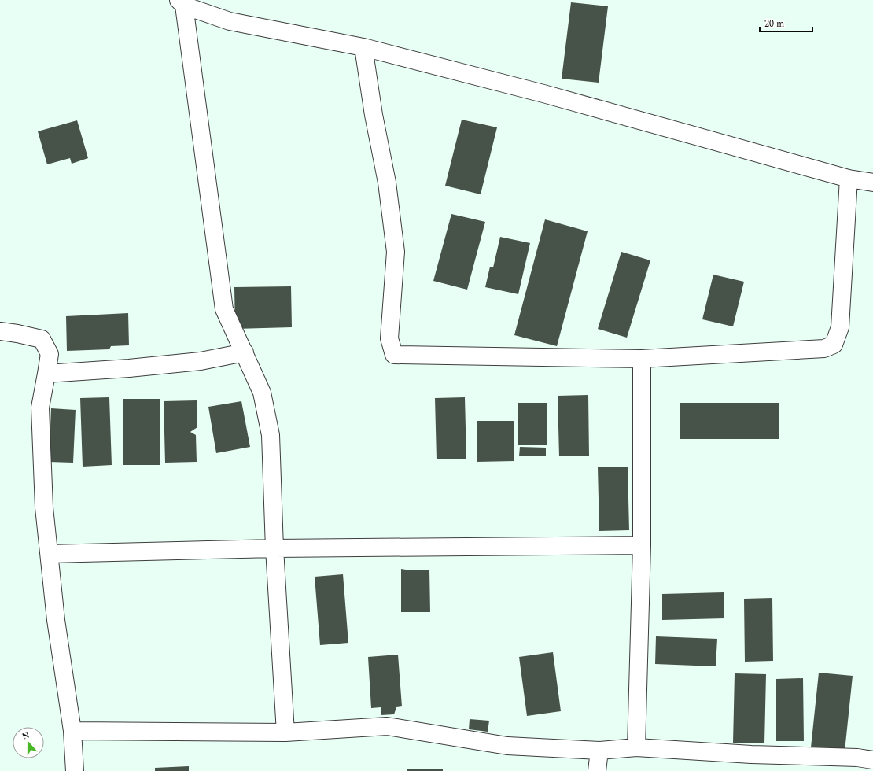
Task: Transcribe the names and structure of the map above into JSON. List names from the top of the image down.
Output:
{
  "scale_bar": "20 m",
  "north": "top"
}
